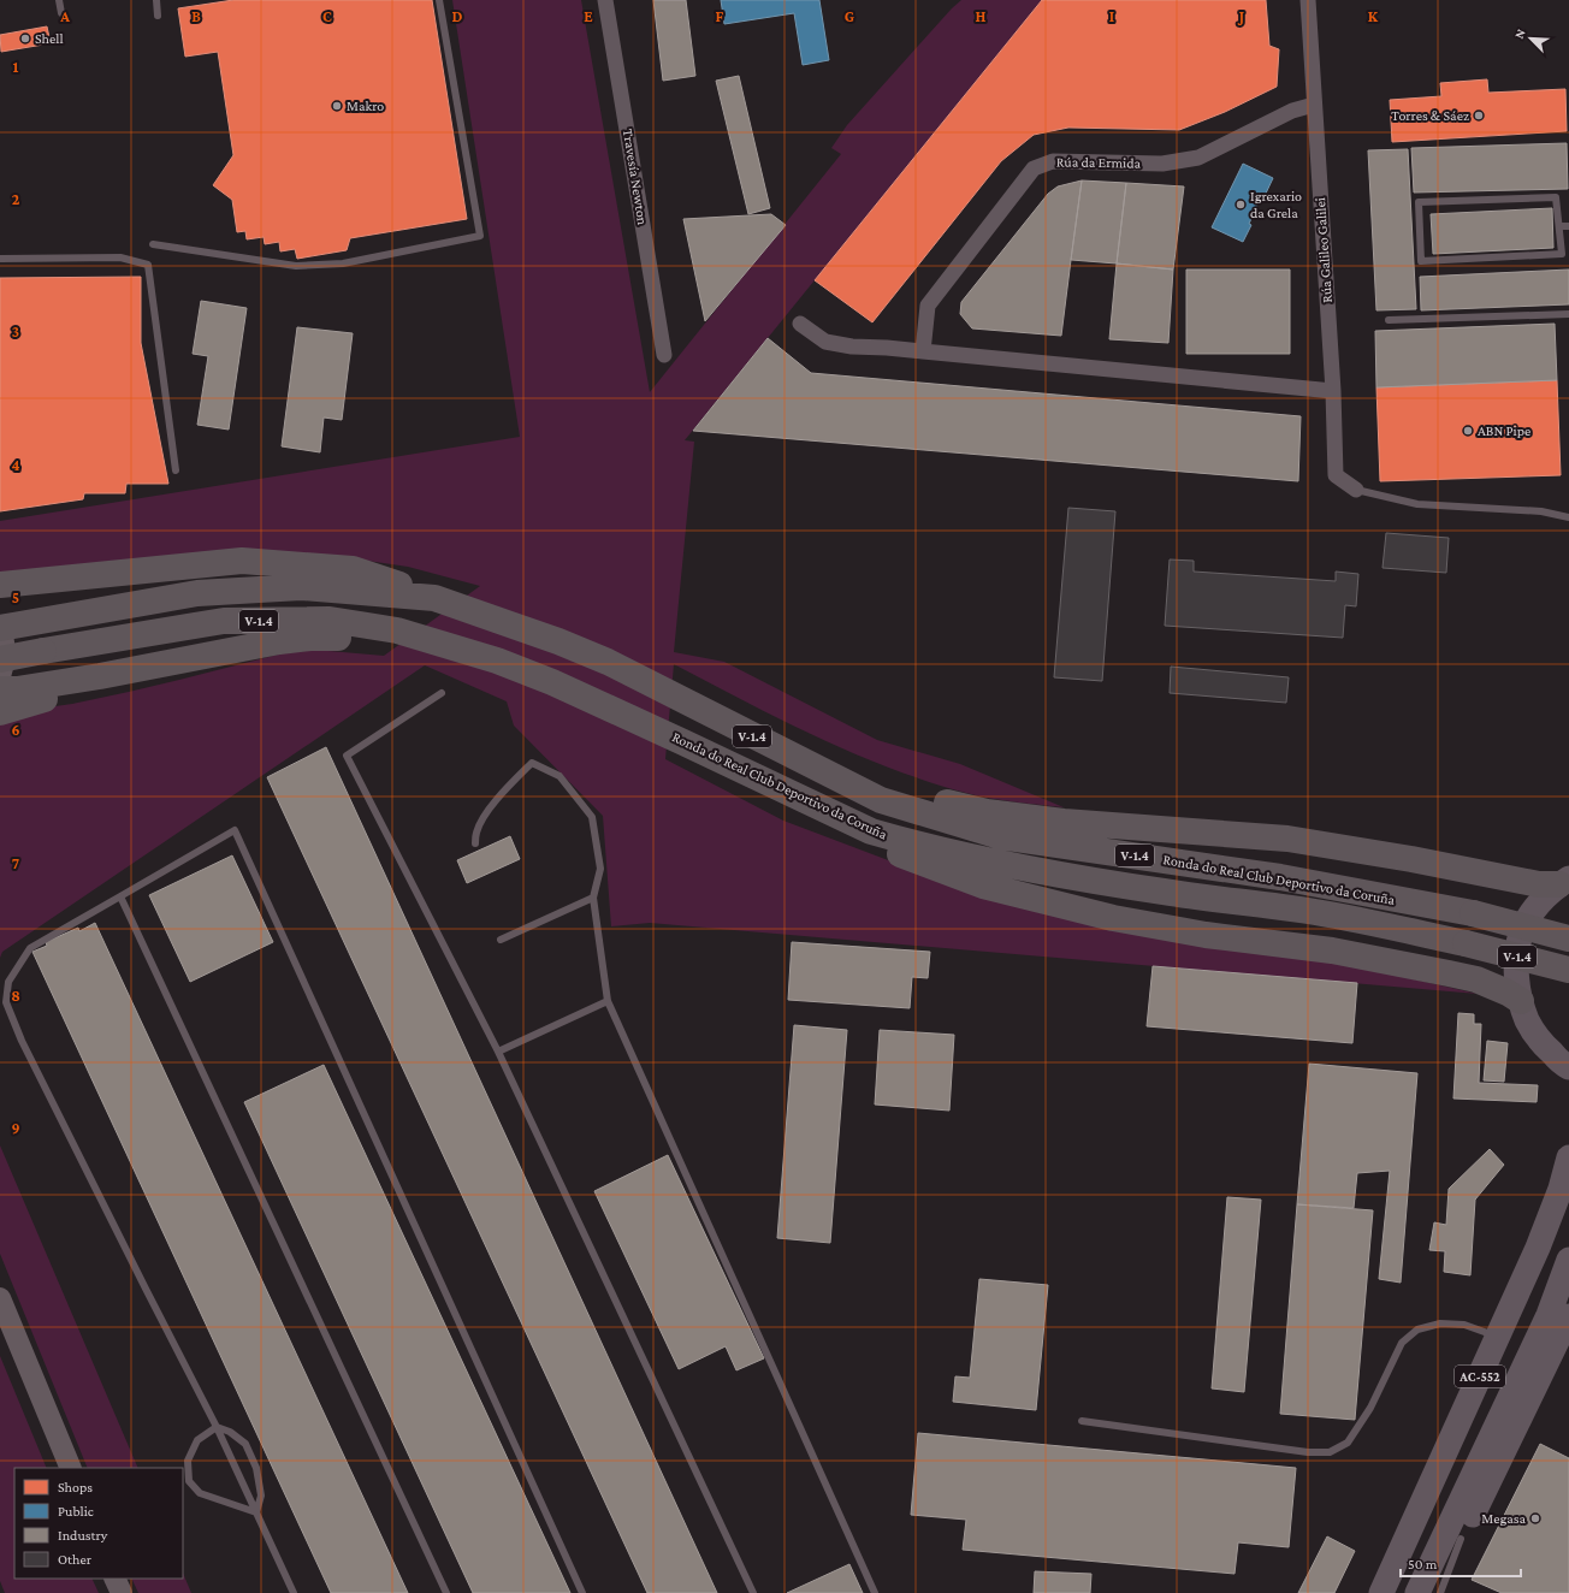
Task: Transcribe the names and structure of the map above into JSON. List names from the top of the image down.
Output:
{
  "streets": {
    "highway": ["V-1.4", "Ronda do Real Club Deportivo da Coruña"],
    "main road": ["AC-552"],
    "street": ["Rúa da Ermida", "Travesía Newton", "Rúa Galileo Galilei"]
  },
  "crossings": [
    ["Rúa da Ermida", "Rúa Galileo Galilei"]
  ],
  "places": [
    "Shell",
    "Makro",
    "Torres & Sáez",
    "Igrexario da Grela",
    "ABN Pipe",
    "Megasa"
  ],
  "legend": [
    "Shops",
    "Public",
    "Industry",
    "Other"
  ],
  "scale_bar": "50 m",
  "north": "top left",
  "grid": {
    "columns": [
      "A",
      "B",
      "C",
      "D",
      "E",
      "F",
      "G",
      "H",
      "I",
      "J",
      "K"
    ],
    "rows": [
      "1",
      "2",
      "3",
      "4",
      "5",
      "6",
      "7",
      "8",
      "9"
    ]
  }
}
